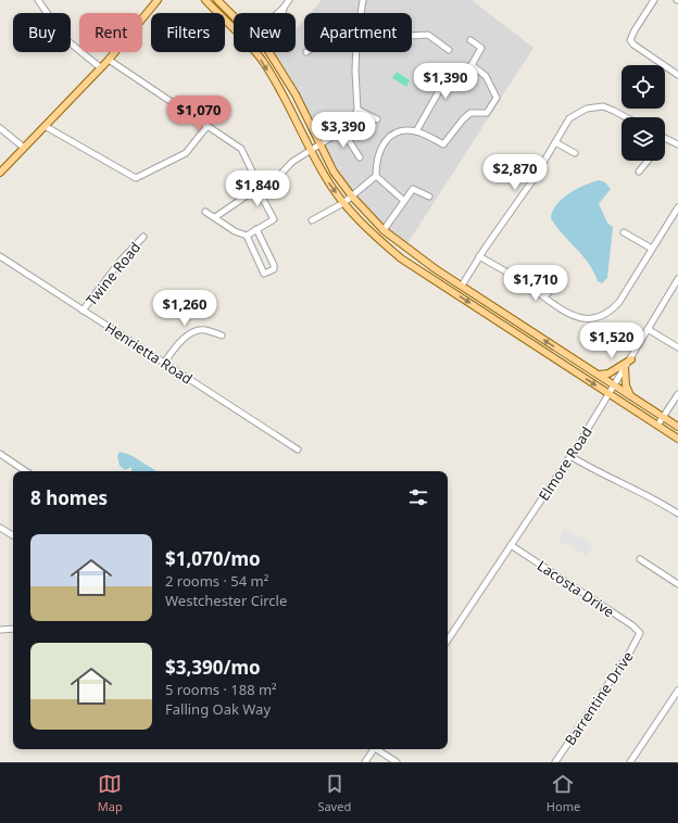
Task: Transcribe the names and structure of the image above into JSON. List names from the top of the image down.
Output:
{
  "streets": {
    "street": [
      "Twine Road",
      "Henrietta Road",
      "Elmore Road",
      "Lacosta Drive",
      "Barrentine Drive"
    ]
  },
  "crossings": [
    ["Twine Road", "Henrietta Road"],
    ["Elmore Road", "Lacosta Drive"],
    ["Lacosta Drive", "Barrentine Drive"]
  ],
  "page": {
    "chip": [
      "Buy",
      "Rent",
      "Filters",
      "New",
      "Apartment"
    ],
    "price": [
      "$1,390",
      "$1,070",
      "$3,390",
      "$2,870",
      "$1,840",
      "$1,710",
      "$1,260",
      "$1,520"
    ],
    "heading": "8 homes",
    "list": [
      {
        "name": "$1,070/mo",
        "note": "2 rooms · 54 m² · Westchester Circle"
      },
      {
        "name": "$3,390/mo",
        "note": "5 rooms · 188 m² · Falling Oak Way"
      }
    ],
    "tabs": ["Map", "Saved", "Home"]
  }
}
